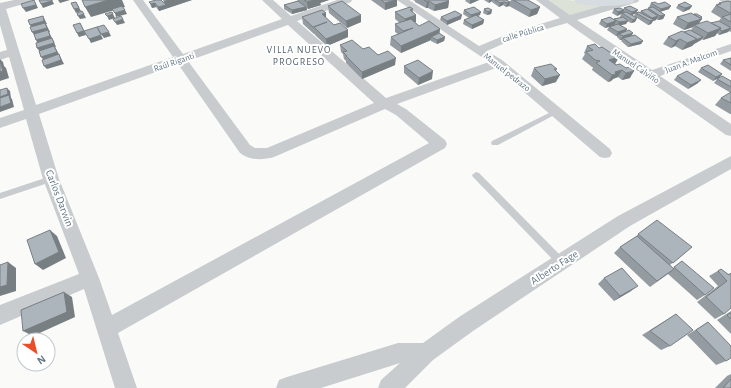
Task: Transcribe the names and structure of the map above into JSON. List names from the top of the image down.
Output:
{
  "streets": {
    "street": [
      "calle Pública",
      "Juan A. Malcom",
      "Raúl Riganti",
      "Manuel Calviño",
      "Manuel pedrazo",
      "Carlos Darwin",
      "Alberto Fage"
    ]
  },
  "crossings": [
    ["calle Pública", "Manuel Calviño"],
    ["calle Pública", "Manuel pedrazo"],
    ["Juan A. Malcom", "Manuel Calviño"],
    ["Raúl Riganti", "Carlos Darwin"]
  ],
  "districts": ["VILLA NUEVO PROGRESO"],
  "north": "bottom right"
}
